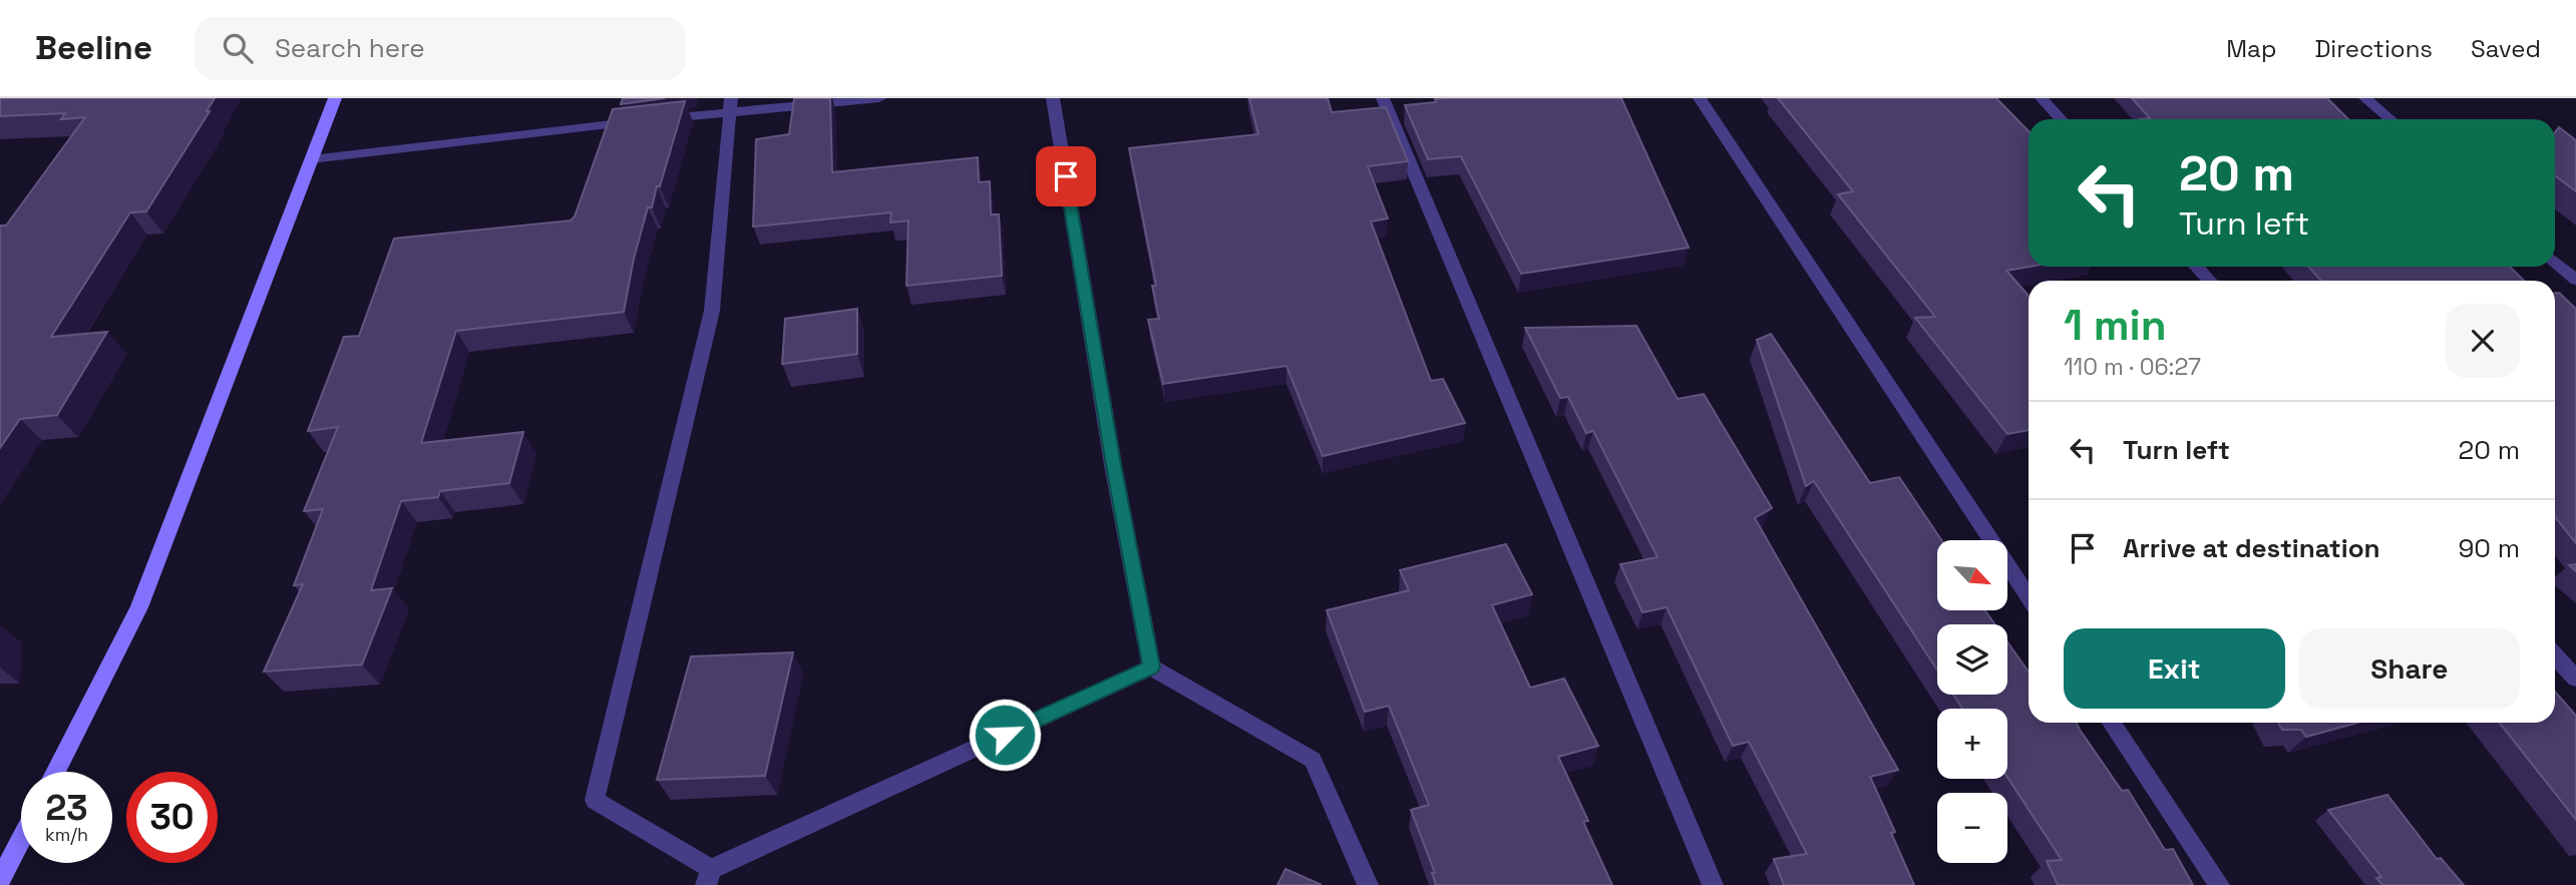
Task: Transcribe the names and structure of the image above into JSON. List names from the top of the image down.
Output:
{
  "north": "bottom right",
  "page": {
    "header": "Beeline",
    "search": "Search here",
    "nav": ["Map", "Directions", "Saved"],
    "turn": ["20 m", "Turn left"],
    "heading": ["1 min", "110 m · 06:27"],
    "list": [
      {
        "name": "Turn left",
        "value": "20 m"
      },
      {
        "name": "Arrive at destination",
        "value": "90 m"
      }
    ],
    "map_buttons": ["+", "−"],
    "buttons": ["Exit", "Share"],
    "speed": "23 km/h",
    "limit": "30"
  }
}
